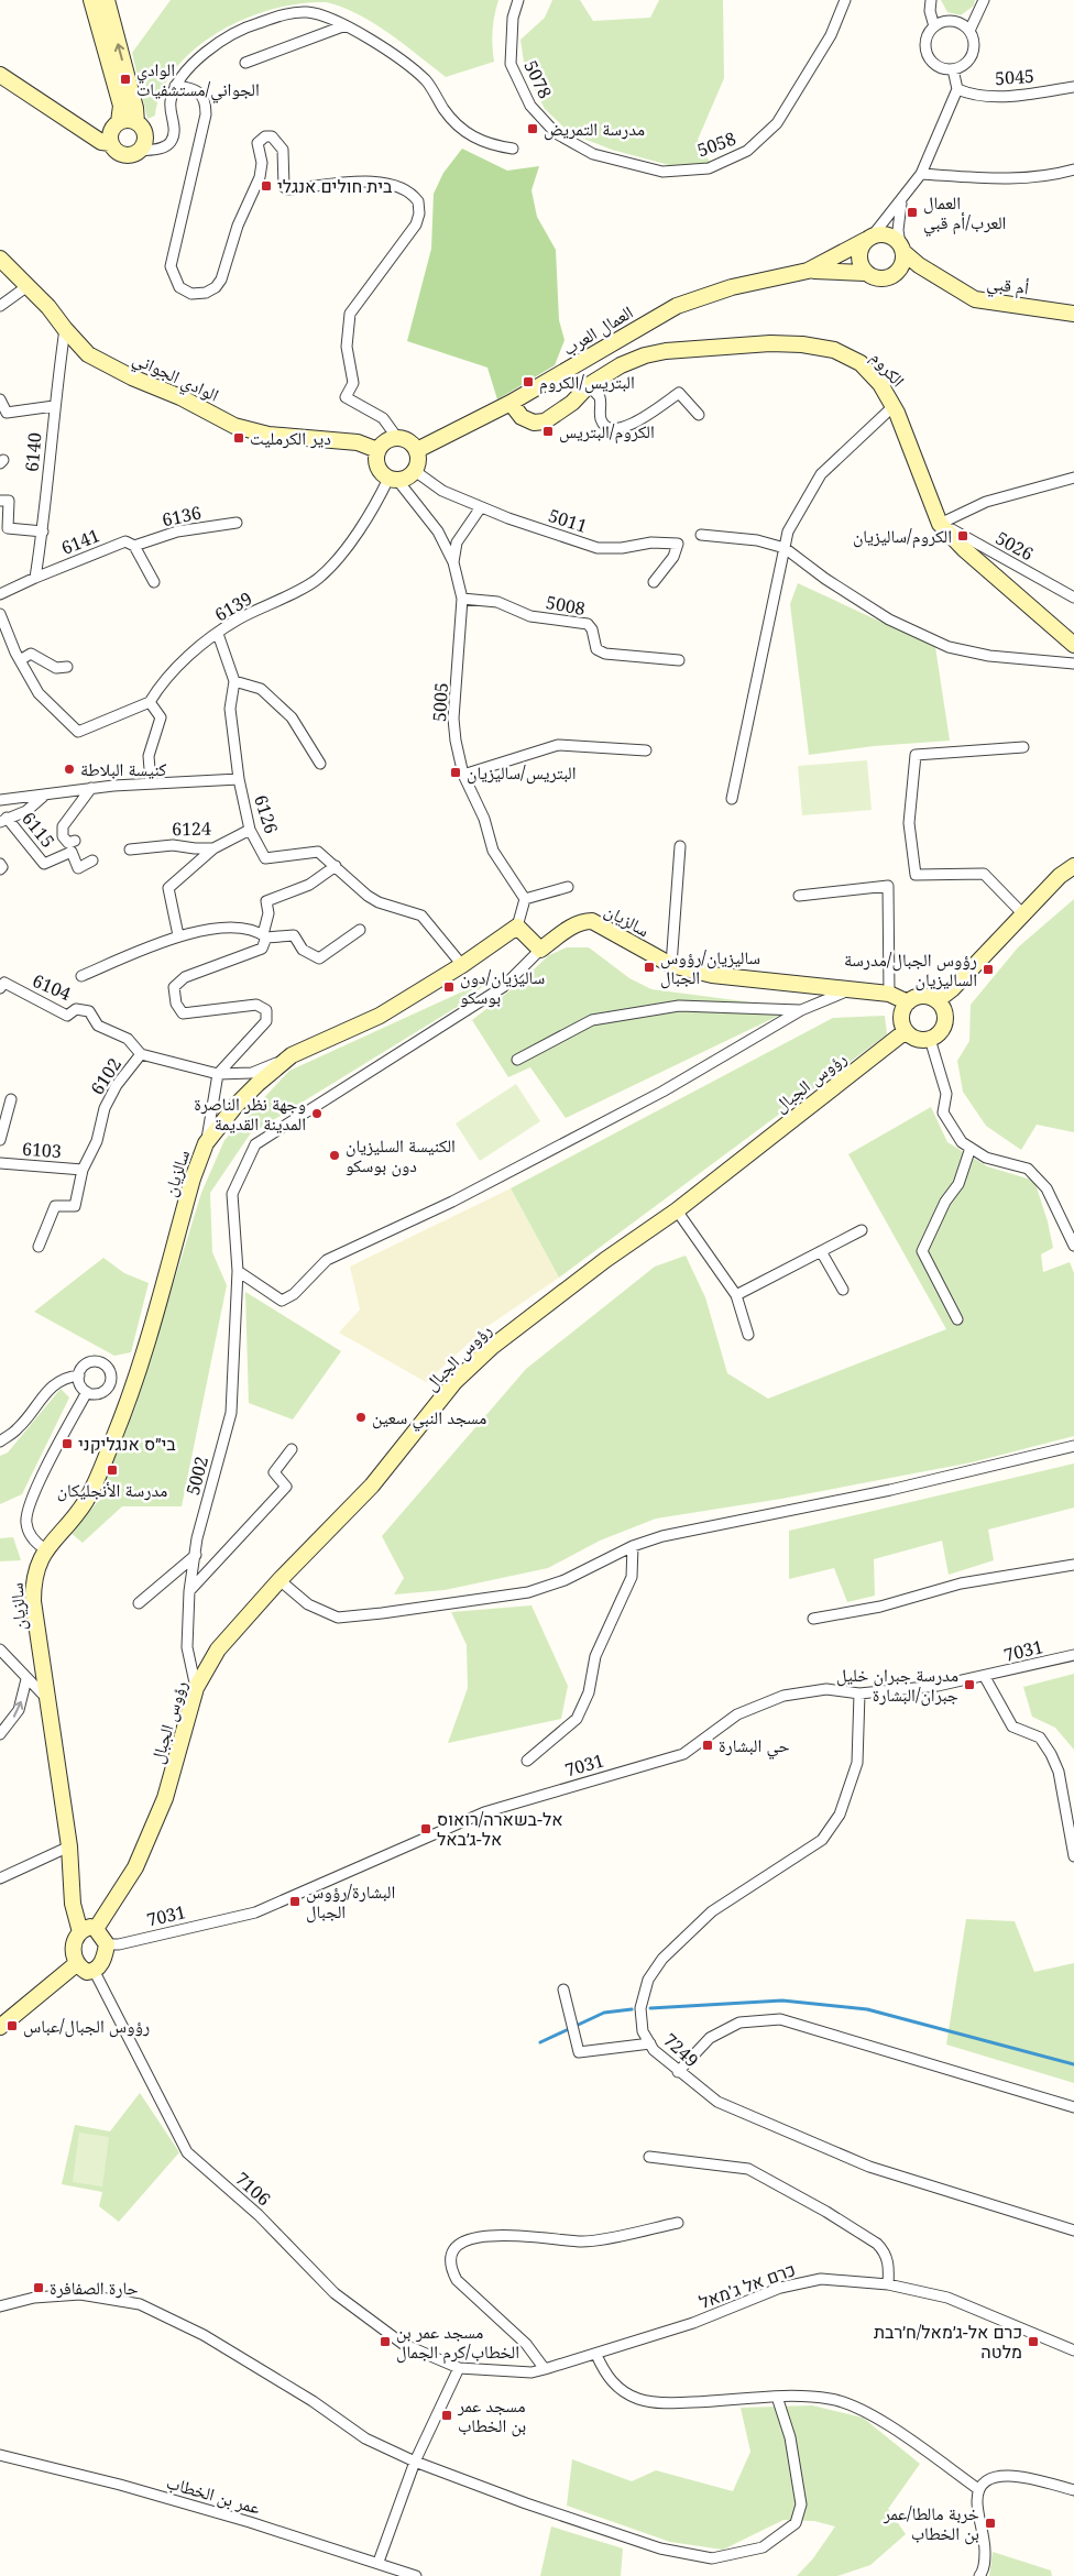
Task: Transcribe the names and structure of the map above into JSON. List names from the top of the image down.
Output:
{
  "streets": {
    "street": [
      "5045",
      "5078",
      "5058",
      "أم قبي",
      "العمال العرب",
      "الكروم",
      "الوادي الجواني",
      "6140",
      "6136",
      "5011",
      "6141",
      "5026",
      "5008",
      "6139",
      "5005",
      "6126",
      "6124",
      "6115",
      "سالزيان",
      "6104",
      "6102",
      "رؤوس الجبال",
      "6103",
      "5002",
      "7031",
      "7249",
      "7106",
      "כרם אל ג'מאל",
      "عمر بن الخطاب"
    ]
  },
  "crossings": [
    ["5045", "العمال العرب"],
    ["5078", "5058"],
    ["أم قبي", "العمال العرب"],
    ["العمال العرب", "الكروم"],
    ["العمال العرب", "الوادي الجواني"],
    ["العمال العرب", "5011"],
    ["العمال العرب", "6139"],
    ["العمال العرب", "5005"],
    ["الكروم", "5026"],
    ["الوادي الجواني", "6140"],
    ["الوادي الجواني", "5011"],
    ["الوادي الجواني", "6139"],
    ["الوادي الجواني", "5005"],
    ["6140", "6141"],
    ["6136", "6141"],
    ["5011", "6139"],
    ["5011", "5005"],
    ["5008", "5005"],
    ["6139", "5005"],
    ["6126", "6124"],
    ["6126", "سالزيان"],
    ["سالزيان", "6102"],
    ["سالزيان", "رؤوس الجبال"],
    ["سالزيان", "5002"],
    ["سالزيان", "7031"],
    ["سالزيان", "7106"],
    ["6104", "6102"],
    ["6102", "6103"],
    ["رؤوس الجبال", "5002"],
    ["رؤوس الجبال", "7031"],
    ["رؤوس الجبال", "7106"],
    ["7031", "7249"],
    ["7031", "7106"],
    ["7106", "כרם אל ג'מאל"]
  ],
  "places": {
    "transit": [
      "الوادي الجواني/مستشفيات",
      "مدرسة التمريض",
      "בית חולים אנגלי",
      "العمال العرب/أم قبي",
      "البتريس/الكروم",
      "الكروم/البتريس",
      "دير الكرمليت",
      "الكروم/ساليزيان",
      "البتريس/ساليزيان",
      "ساليزيان/رؤوس الجبال",
      "رؤوس الجبال/مدرسة الساليزيان",
      "ساليزيان/دون بوسكو",
      "בי״ס אנגליקני",
      "مدرسة الأنجليكان",
      "مدرسة جبران خليل جبران/البشارة",
      "حي البشارة",
      "אל-בשארה/רואוס אל-ג׳באל",
      "البشارة/رؤوس الجبال",
      "رؤوس الجبال/عباس",
      "حارة الصفافرة",
      "مسجد عمر بن الخطاب/كرم الجمال",
      "כרם אל-ג׳מאל/ח׳רבת מלטה",
      "مسجد عمر بن الخطاب",
      "خربة مالطا/عمر بن الخطاب"
    ],
    "other": [
      "كنيسة البلاطة",
      "وجهة نظر الناصرة المدينة القديمة",
      "الكنيسة السليزيان دون بوسكو",
      "مسجد النبي سعين"
    ]
  }
}
